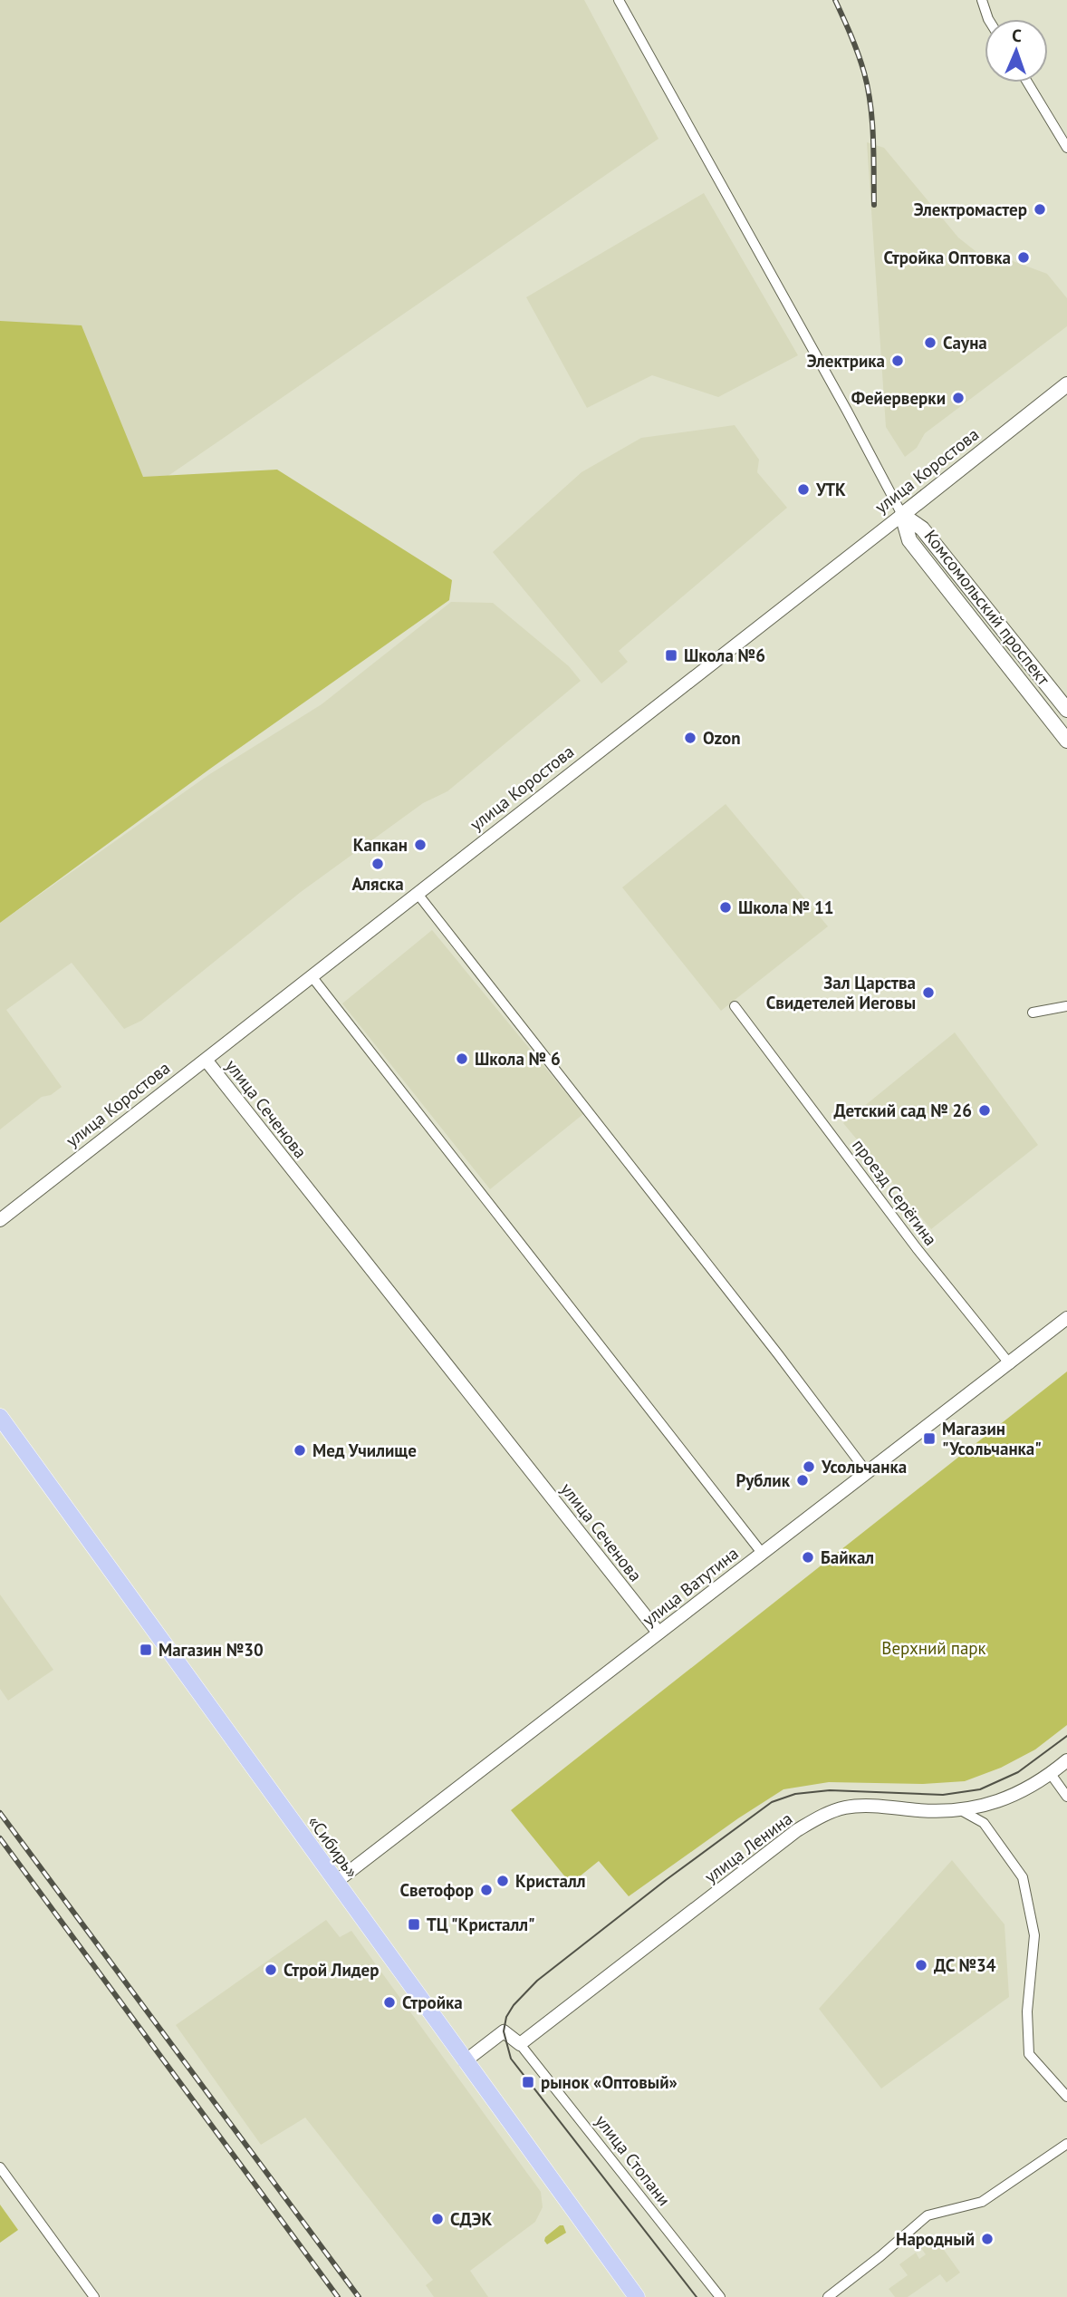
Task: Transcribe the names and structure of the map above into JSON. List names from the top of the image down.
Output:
{
  "streets": {
    "main road": ["улица Коростова", "Комсомольский проспект", "«Сибирь»"],
    "street": [
      "улица Сеченова",
      "проезд Серёгина",
      "улица Ватутина",
      "улица Ленина",
      "улица Стопани"
    ]
  },
  "crossings": [
    ["улица Коростова", "Комсомольский проспект"],
    ["улица Коростова", "улица Сеченова"],
    ["улица Сеченова", "улица Ватутина"],
    ["проезд Серёгина", "улица Ватутина"],
    ["улица Ватутина", "«Сибирь»"],
    ["улица Ленина", "улица Стопани"]
  ],
  "parks": ["Верхний парк"],
  "places": {
    "other": [
      "Электромастер",
      "Стройка Оптовка",
      "Сауна",
      "Электрика",
      "Фейерверки",
      "УТК",
      "Ozon",
      "Капкан",
      "Аляска",
      "Школа № 11",
      "Зал Царства Свидетелей Иеговы",
      "Школа № 6",
      "Детский сад № 26",
      "Мед Училище",
      "Усольчанка",
      "Рублик",
      "Байкал",
      "Кристалл",
      "Светофор",
      "ДС №34",
      "Строй Лидер",
      "Стройка",
      "СДЭК",
      "Народный"
    ],
    "transit": [
      "Школа №6",
      "Магазин \"Усольчанка\"",
      "Магазин №30",
      "ТЦ \"Кристалл\"",
      "рынок «Оптовый»"
    ]
  },
  "north": "top"
}
